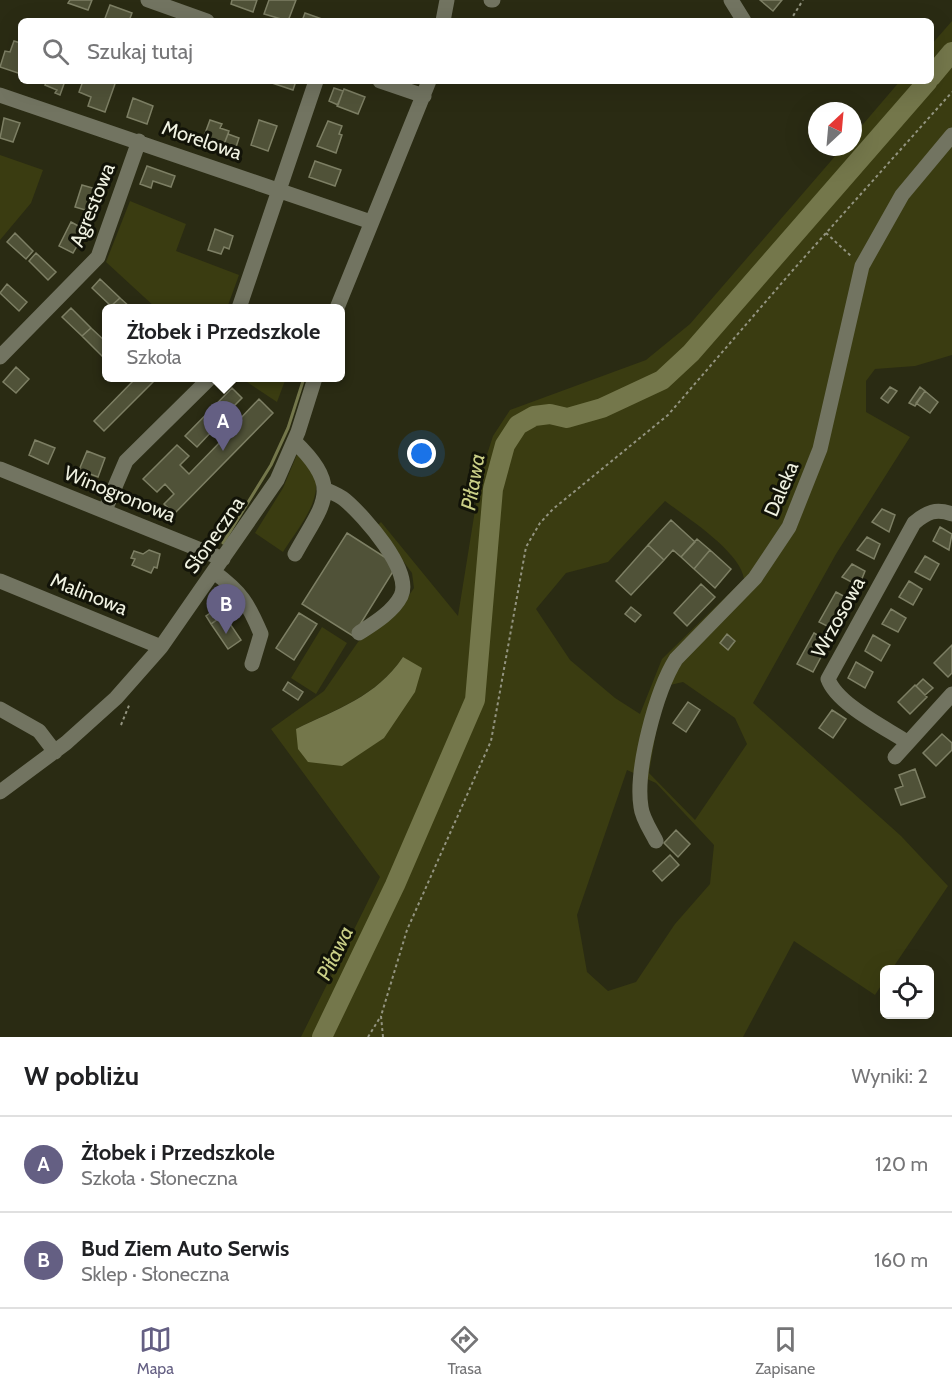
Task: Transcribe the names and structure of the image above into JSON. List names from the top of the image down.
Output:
{
  "streets": {
    "street": [
      "Morelowa",
      "Agrestowa",
      "Daleka",
      "Winogronowa",
      "Słoneczna",
      "Malinowa",
      "Wrzosowa"
    ]
  },
  "crossings": [
    ["Morelowa", "Agrestowa"],
    ["Winogronowa", "Słoneczna"],
    ["Słoneczna", "Malinowa"]
  ],
  "water": ["Piława"],
  "north": "top right",
  "page": {
    "search": "Szukaj tutaj",
    "popup": ["Żłobek i Przedszkole", "Szkoła"],
    "pins": ["A", "B"],
    "heading": ["W pobliżu", "Wyniki: 2"],
    "list": [
      {
        "mark": "A",
        "name": "Żłobek i Przedszkole",
        "note": "Szkoła · Słoneczna",
        "value": "120 m"
      },
      {
        "mark": "B",
        "name": "Bud Ziem Auto Serwis",
        "note": "Sklep · Słoneczna",
        "value": "160 m"
      }
    ],
    "nav": ["Mapa", "Trasa", "Zapisane"]
  }
}
